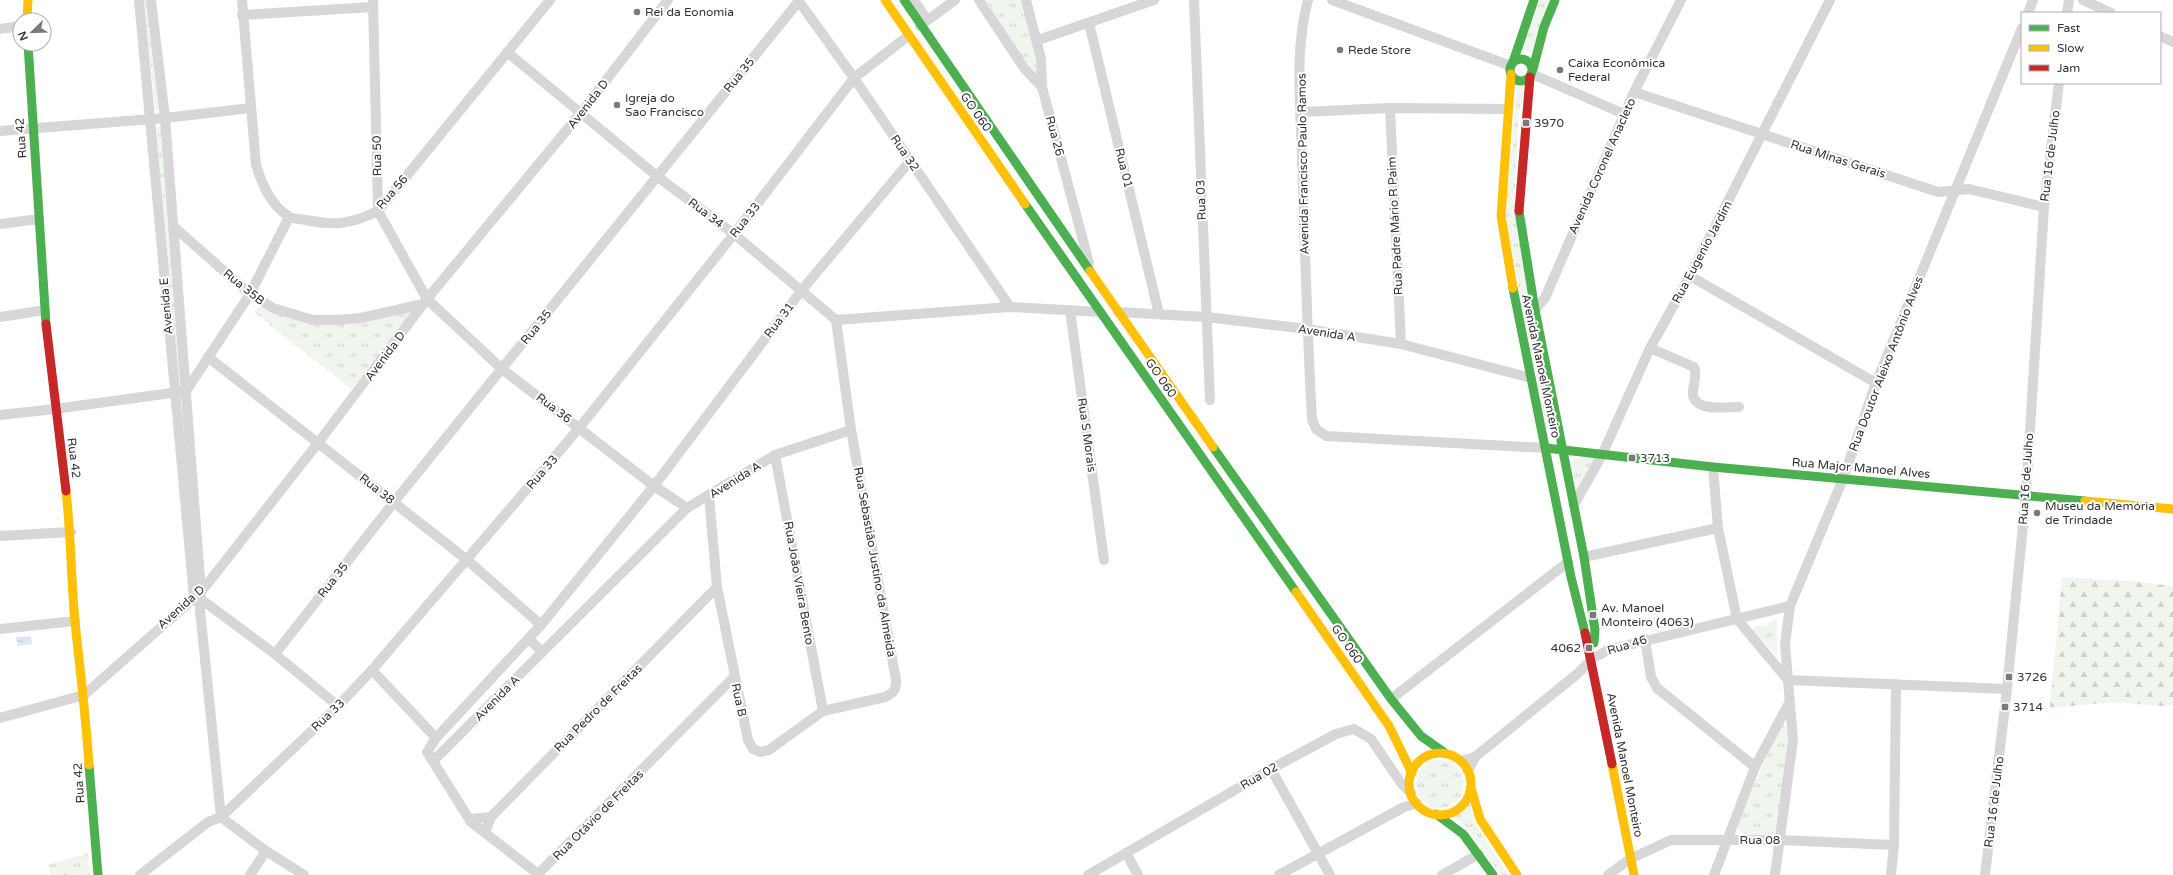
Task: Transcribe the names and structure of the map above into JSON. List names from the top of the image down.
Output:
{
  "streets": {
    "main road": [
      "GO 060",
      "Rua 42",
      "Avenida Manoel Monteiro",
      "Rua Major Manoel Alves"
    ],
    "street": [
      "Rua 35",
      "Avenida D",
      "Rua 26",
      "Rua 32",
      "Rua 50",
      "Rua 16 de Julho",
      "Rua Minas Gerais",
      "Avenida Francisco Paulo Ramos",
      "Avenida Coronel Anacleto",
      "Rua 01",
      "Rua 56",
      "Rua 03",
      "Rua 34",
      "Rua 33",
      "Rua Padre Mário R Paim",
      "Rua Eugenio Jardim",
      "Rua 35B",
      "Avenida E",
      "Rua 31",
      "Avenida A",
      "Rua Doutor Aleixo Antônio Alves",
      "Rua 36",
      "Rua S Morais",
      "Rua 38",
      "Rua Sebastião Justino da Almeida",
      "Rua João Vieira Bento",
      "Rua 46",
      "Rua B",
      "Rua Pedro de Freitas",
      "Rua 02",
      "Rua Otávio de Freitas",
      "Rua 08"
    ]
  },
  "crossings": [
    ["Rua 35", "Rua 32"],
    ["Rua 35", "Rua 34"],
    ["Rua 35", "Rua 36"],
    ["Rua 35", "Rua 38"],
    ["Avenida D", "Rua 42"],
    ["Avenida D", "Rua 50"],
    ["Avenida D", "Rua 34"],
    ["Avenida D", "Rua 35B"],
    ["Avenida D", "Avenida E"],
    ["Avenida D", "Rua 36"],
    ["Avenida D", "Rua 38"],
    ["GO 060", "Rua 26"],
    ["GO 060", "Rua 33"],
    ["GO 060", "Avenida A"],
    ["GO 060", "Rua 46"],
    ["GO 060", "Rua 02"],
    ["Rua 32", "Rua 33"],
    ["Rua 32", "Rua 31"],
    ["Rua 50", "Rua 56"],
    ["Rua 50", "Rua 35B"],
    ["Rua 50", "Rua 36"],
    ["Rua 16 de Julho", "Rua Minas Gerais"],
    ["Rua 16 de Julho", "Rua Major Manoel Alves"],
    ["Rua Minas Gerais", "Avenida Coronel Anacleto"],
    ["Rua Minas Gerais", "Rua Eugenio Jardim"],
    ["Rua Minas Gerais", "Rua Doutor Aleixo Antônio Alves"],
    ["Avenida Francisco Paulo Ramos", "Avenida A"],
    ["Avenida Francisco Paulo Ramos", "Avenida Manoel Monteiro"],
    ["Avenida Francisco Paulo Ramos", "Rua Major Manoel Alves"],
    ["Avenida Coronel Anacleto", "Avenida Manoel Monteiro"],
    ["Rua 01", "Avenida A"],
    ["Rua 56", "Rua 34"],
    ["Rua 03", "Avenida A"],
    ["Rua 34", "Rua 33"],
    ["Rua 34", "Rua 31"],
    ["Rua 33", "Avenida E"],
    ["Rua 33", "Rua 36"],
    ["Rua 33", "Rua 38"],
    ["Rua Padre Mário R Paim", "Avenida A"],
    ["Rua Eugenio Jardim", "Avenida Manoel Monteiro"],
    ["Rua Eugenio Jardim", "Rua Major Manoel Alves"],
    ["Rua 35B", "Avenida E"],
    ["Rua 35B", "Rua 36"],
    ["Rua 31", "Avenida A"],
    ["Rua 31", "Rua 36"],
    ["Avenida A", "Avenida Manoel Monteiro"],
    ["Avenida A", "Rua 36"],
    ["Avenida A", "Rua 38"],
    ["Avenida A", "Rua Sebastião Justino da Almeida"],
    ["Avenida A", "Rua João Vieira Bento"],
    ["Avenida A", "Rua B"],
    ["Avenida A", "Rua Otávio de Freitas"],
    ["Rua Doutor Aleixo Antônio Alves", "Rua Major Manoel Alves"],
    ["Rua Doutor Aleixo Antônio Alves", "Rua 46"],
    ["Rua Doutor Aleixo Antônio Alves", "Rua 08"],
    ["Avenida Manoel Monteiro", "Rua Major Manoel Alves"],
    ["Avenida Manoel Monteiro", "Rua 46"],
    ["Avenida Manoel Monteiro", "Rua 08"],
    ["Rua Sebastião Justino da Almeida", "Rua B"],
    ["Rua João Vieira Bento", "Rua B"],
    ["Rua 46", "Rua 02"],
    ["Rua B", "Rua Pedro de Freitas"],
    ["Rua B", "Rua Otávio de Freitas"],
    ["Rua Pedro de Freitas", "Rua Otávio de Freitas"]
  ],
  "places": {
    "other": [
      "Rei da Eonomia",
      "Rede Store",
      "Caixa Econômica Federal",
      "Igreja do Sao Francisco",
      "Museu da Memória de Trindade"
    ],
    "transit": [
      "3970",
      "3713",
      "Av. Manoel Monteiro (4063)",
      "4062",
      "3726",
      "3714"
    ]
  },
  "legend": ["Fast", "Slow", "Jam"],
  "north": "bottom left"
}
